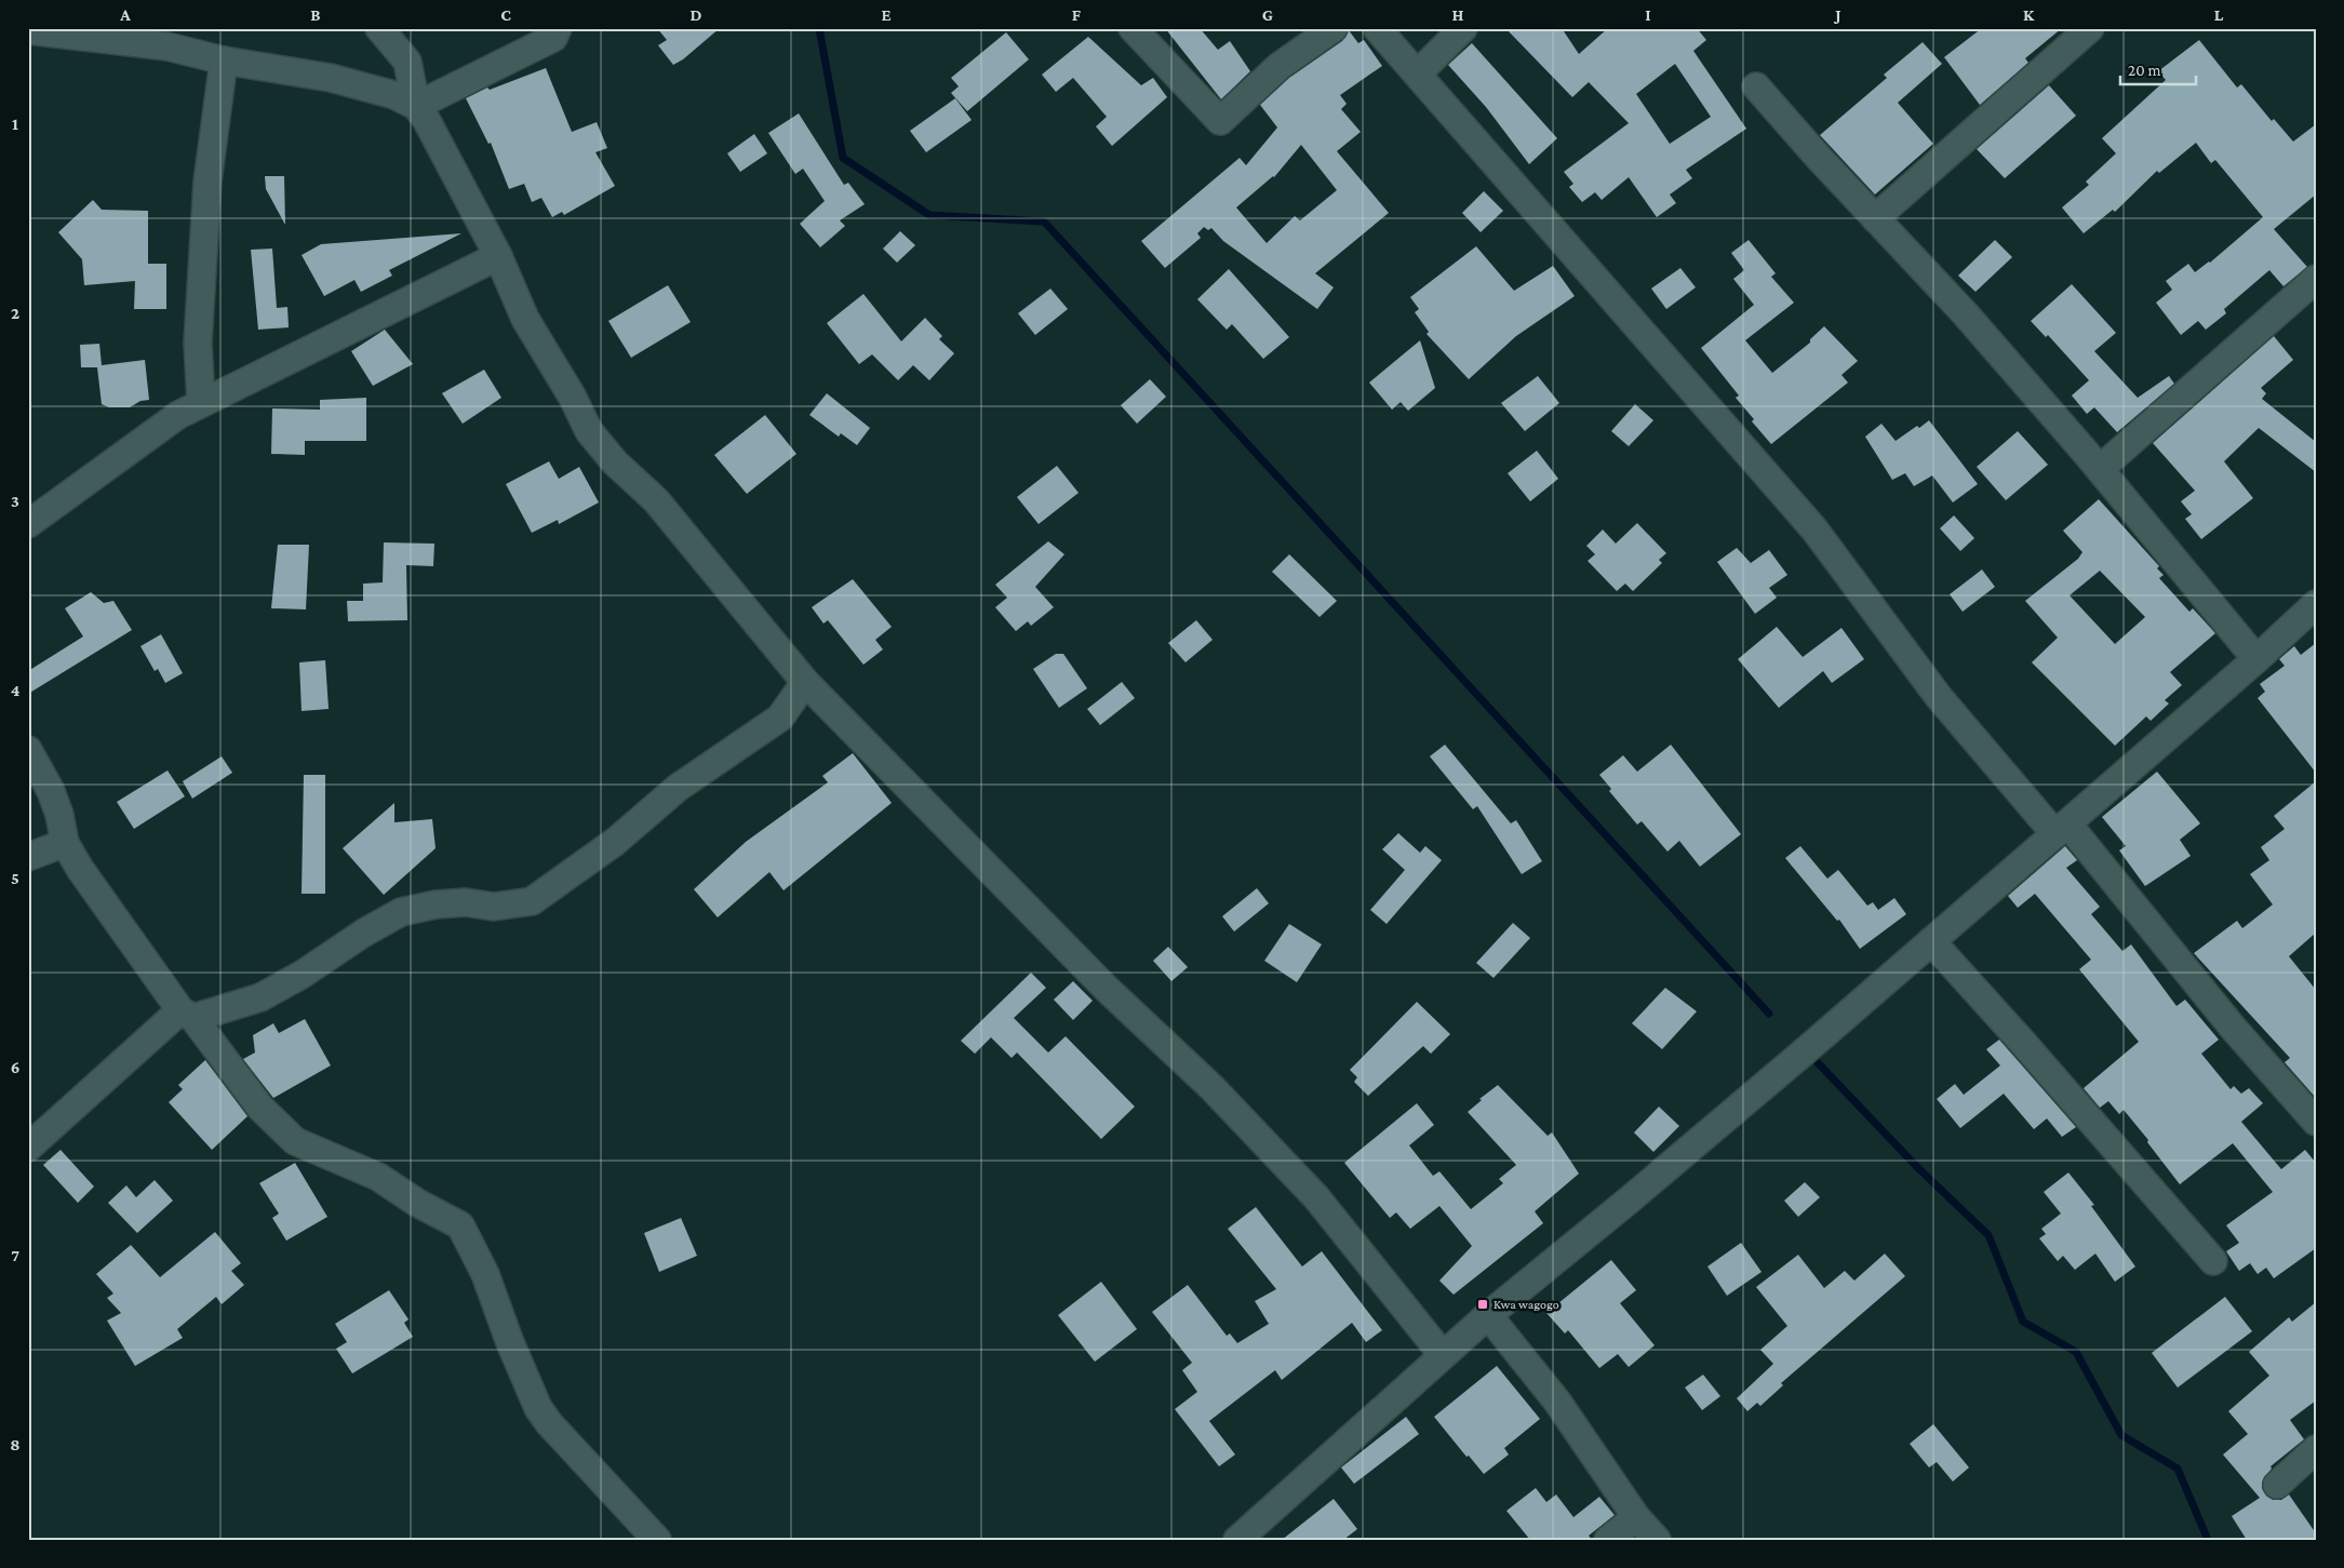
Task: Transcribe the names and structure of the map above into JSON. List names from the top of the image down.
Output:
{
  "places": {
    "transit": ["Kwa wagogo"]
  },
  "scale_bar": "20 m",
  "grid": {
    "columns": [
      "A",
      "B",
      "C",
      "D",
      "E",
      "F",
      "G",
      "H",
      "I",
      "J",
      "K",
      "L"
    ],
    "rows": [
      "1",
      "2",
      "3",
      "4",
      "5",
      "6",
      "7",
      "8"
    ]
  }
}
